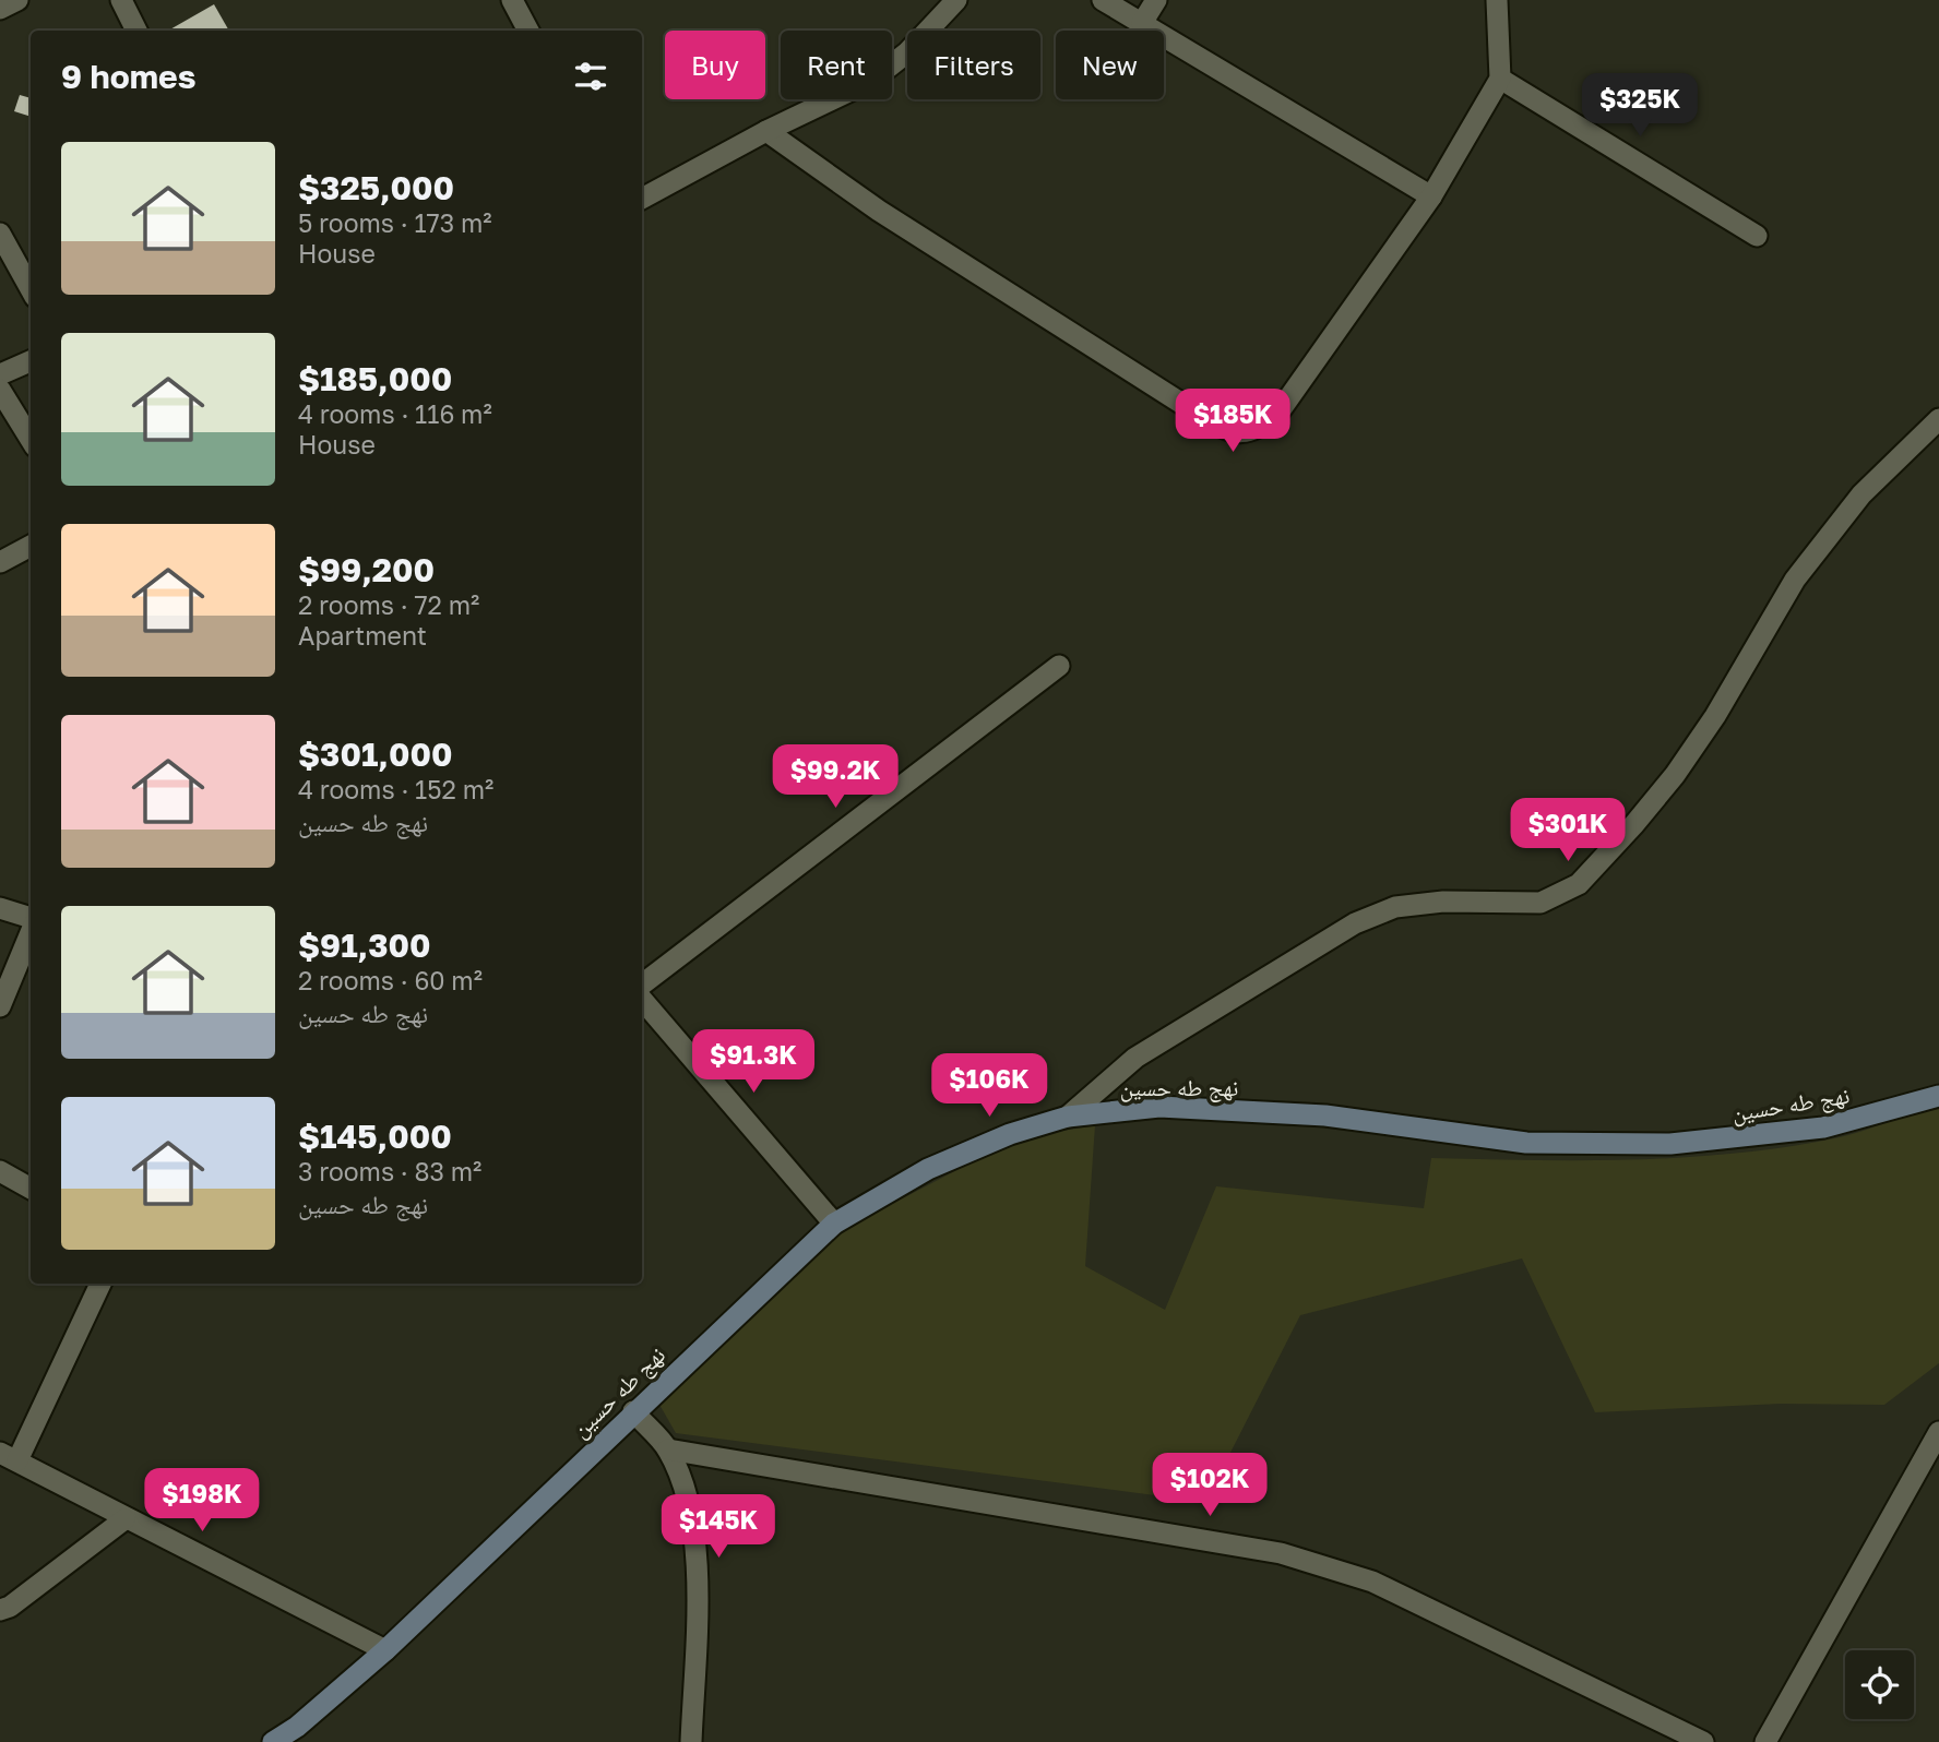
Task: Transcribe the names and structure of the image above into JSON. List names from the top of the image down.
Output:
{
  "streets": {
    "main road": ["نهج طه حسين"]
  },
  "page": {
    "chip": [
      "Buy",
      "Rent",
      "Filters",
      "New"
    ],
    "heading": "9 homes",
    "price": [
      "$325K",
      "$185K",
      "$99.2K",
      "$301K",
      "$91.3K",
      "$106K",
      "$102K",
      "$198K",
      "$145K"
    ],
    "list": [
      {
        "name": "$325,000",
        "note": "5 rooms · 173 m² · House"
      },
      {
        "name": "$185,000",
        "note": "4 rooms · 116 m² · House"
      },
      {
        "name": "$99,200",
        "note": "2 rooms · 72 m² · Apartment"
      },
      {
        "name": "$301,000",
        "note": "4 rooms · 152 m² · نهج طه حسين"
      },
      {
        "name": "$91,300",
        "note": "2 rooms · 60 m² · نهج طه حسين"
      },
      {
        "name": "$145,000",
        "note": "3 rooms · 83 m² · نهج طه حسين"
      }
    ]
  }
}
